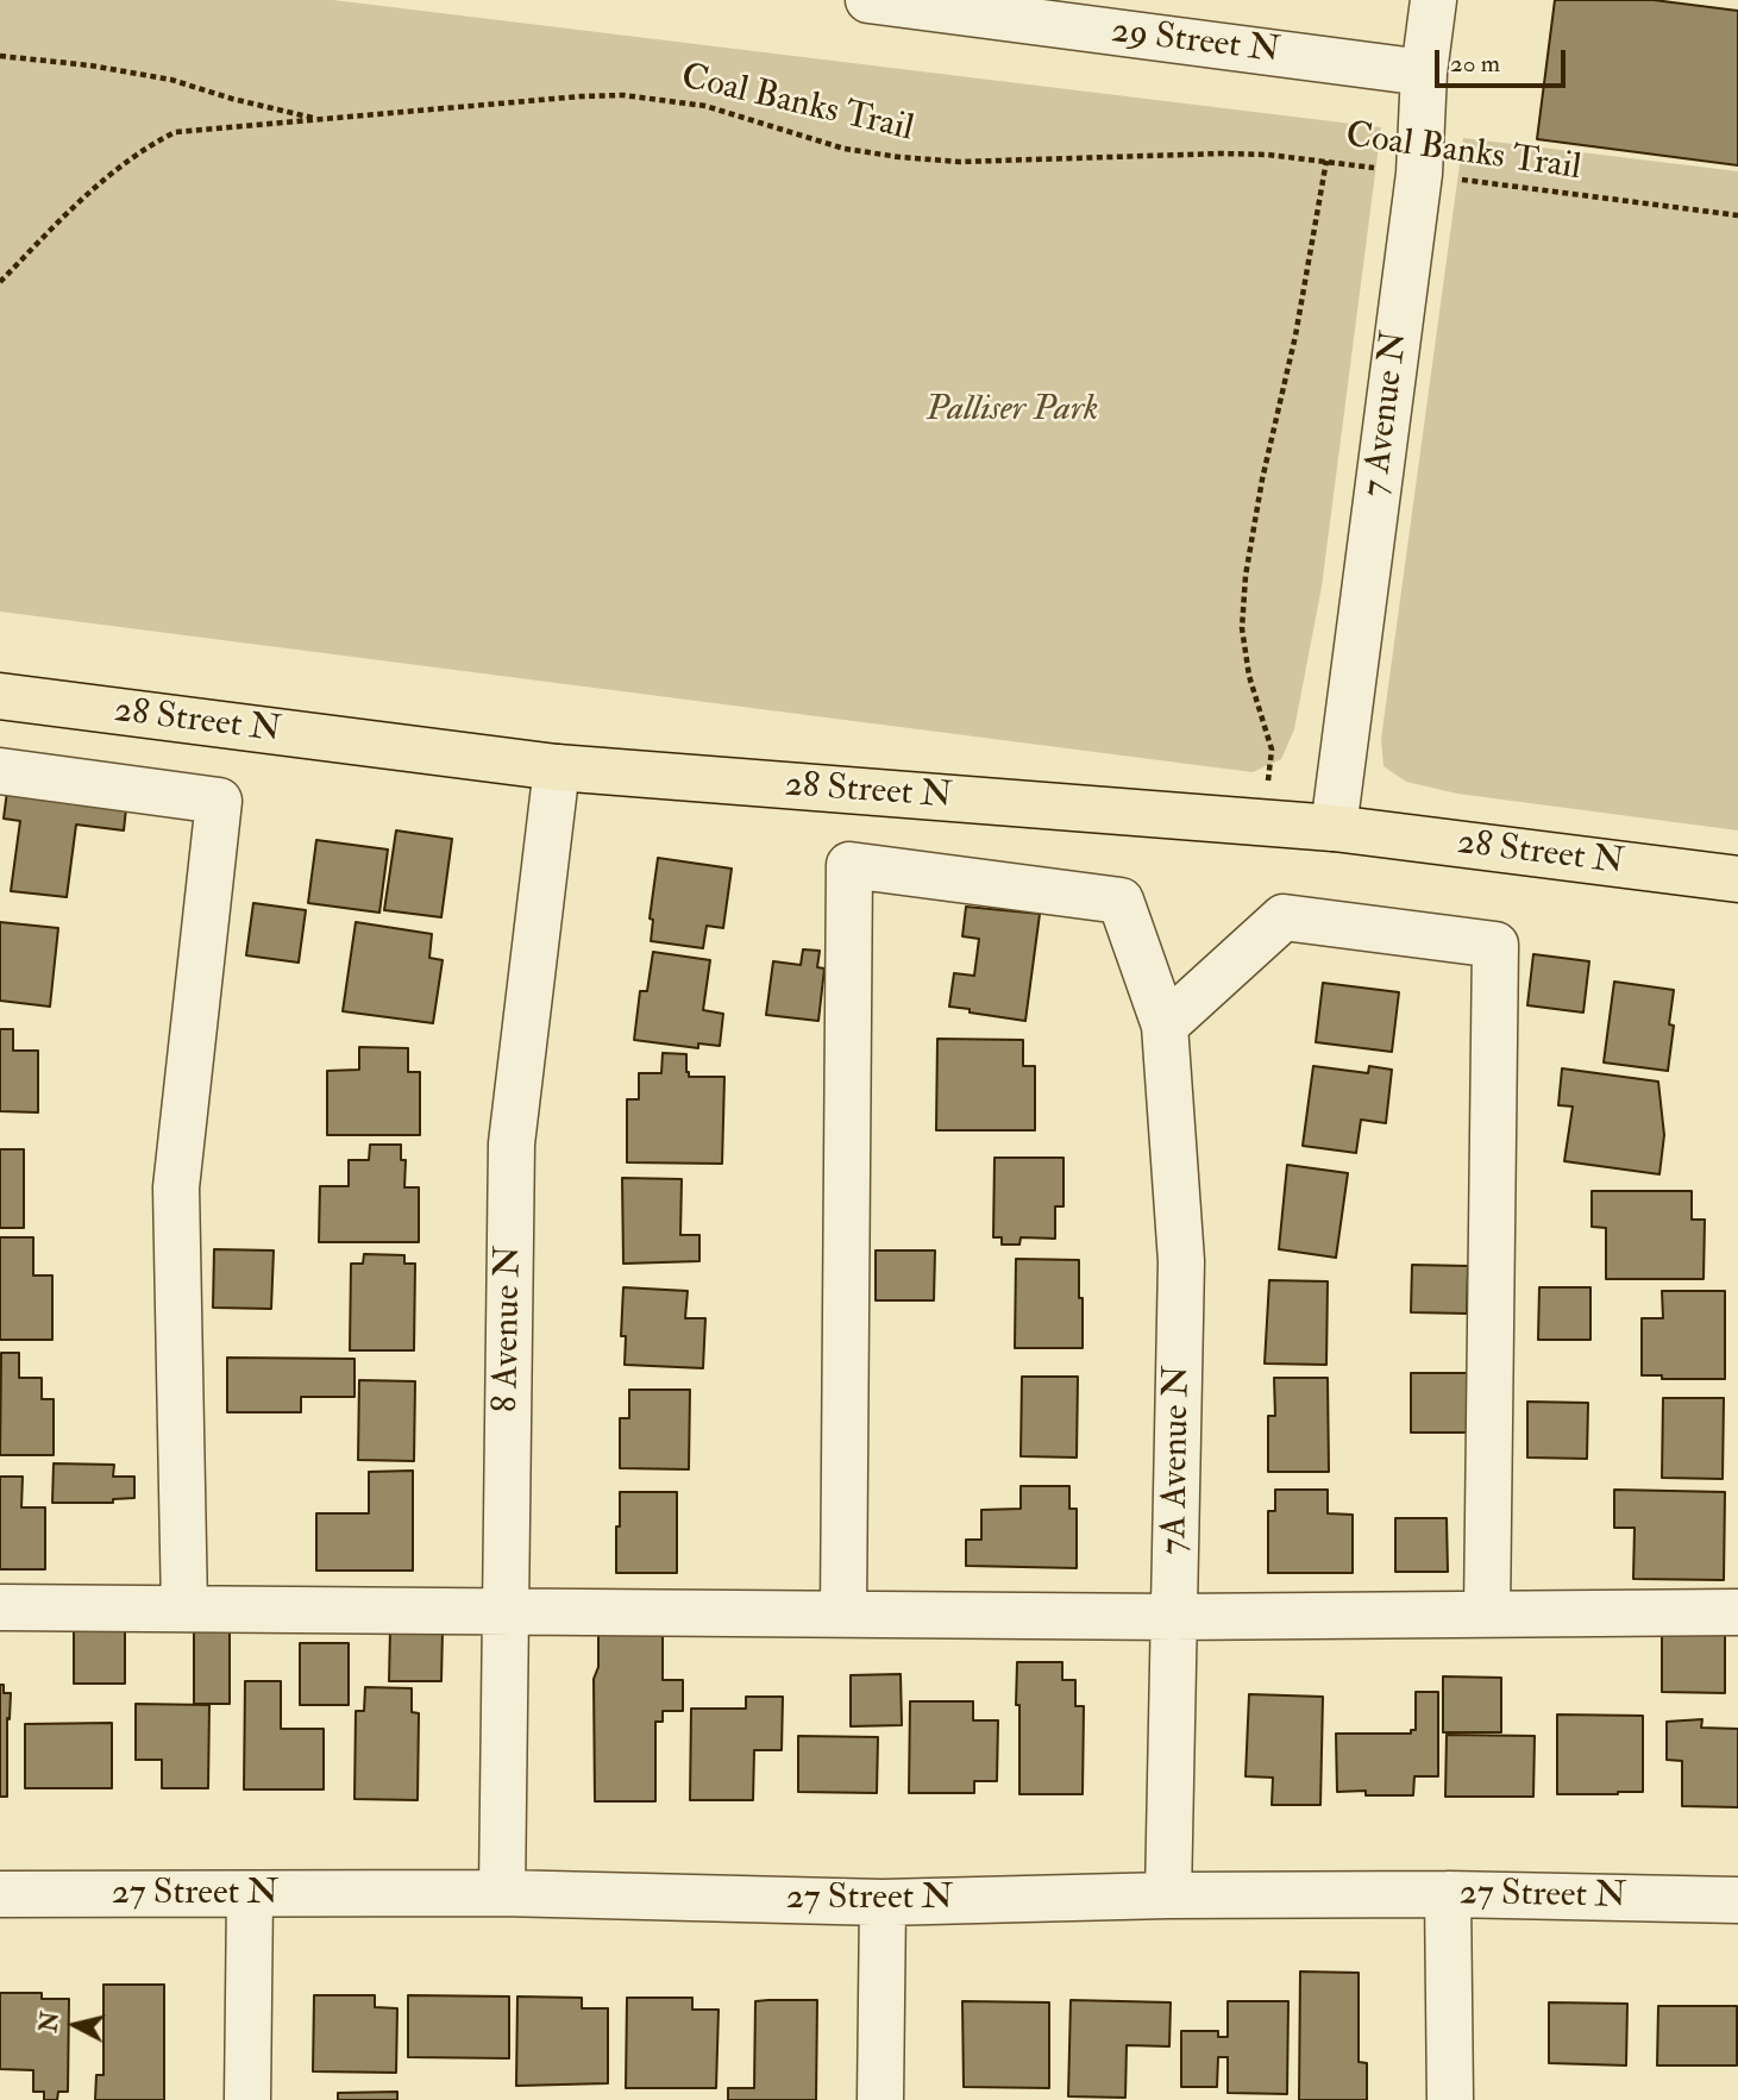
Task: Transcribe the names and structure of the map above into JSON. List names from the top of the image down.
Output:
{
  "streets": {
    "main road": ["28 Street N"],
    "street": [
      "29 Street N",
      "7 Avenue N",
      "8 Avenue N",
      "7A Avenue N",
      "27 Street N"
    ],
    "path": ["Coal Banks Trail"]
  },
  "crossings": [
    ["29 Street N", "7 Avenue N"],
    ["Coal Banks Trail", "7 Avenue N"],
    ["7 Avenue N", "28 Street N"],
    ["28 Street N", "8 Avenue N"],
    ["8 Avenue N", "27 Street N"],
    ["7A Avenue N", "27 Street N"]
  ],
  "parks": ["Palliser Park"],
  "scale_bar": "20 m",
  "north": "left"
}
